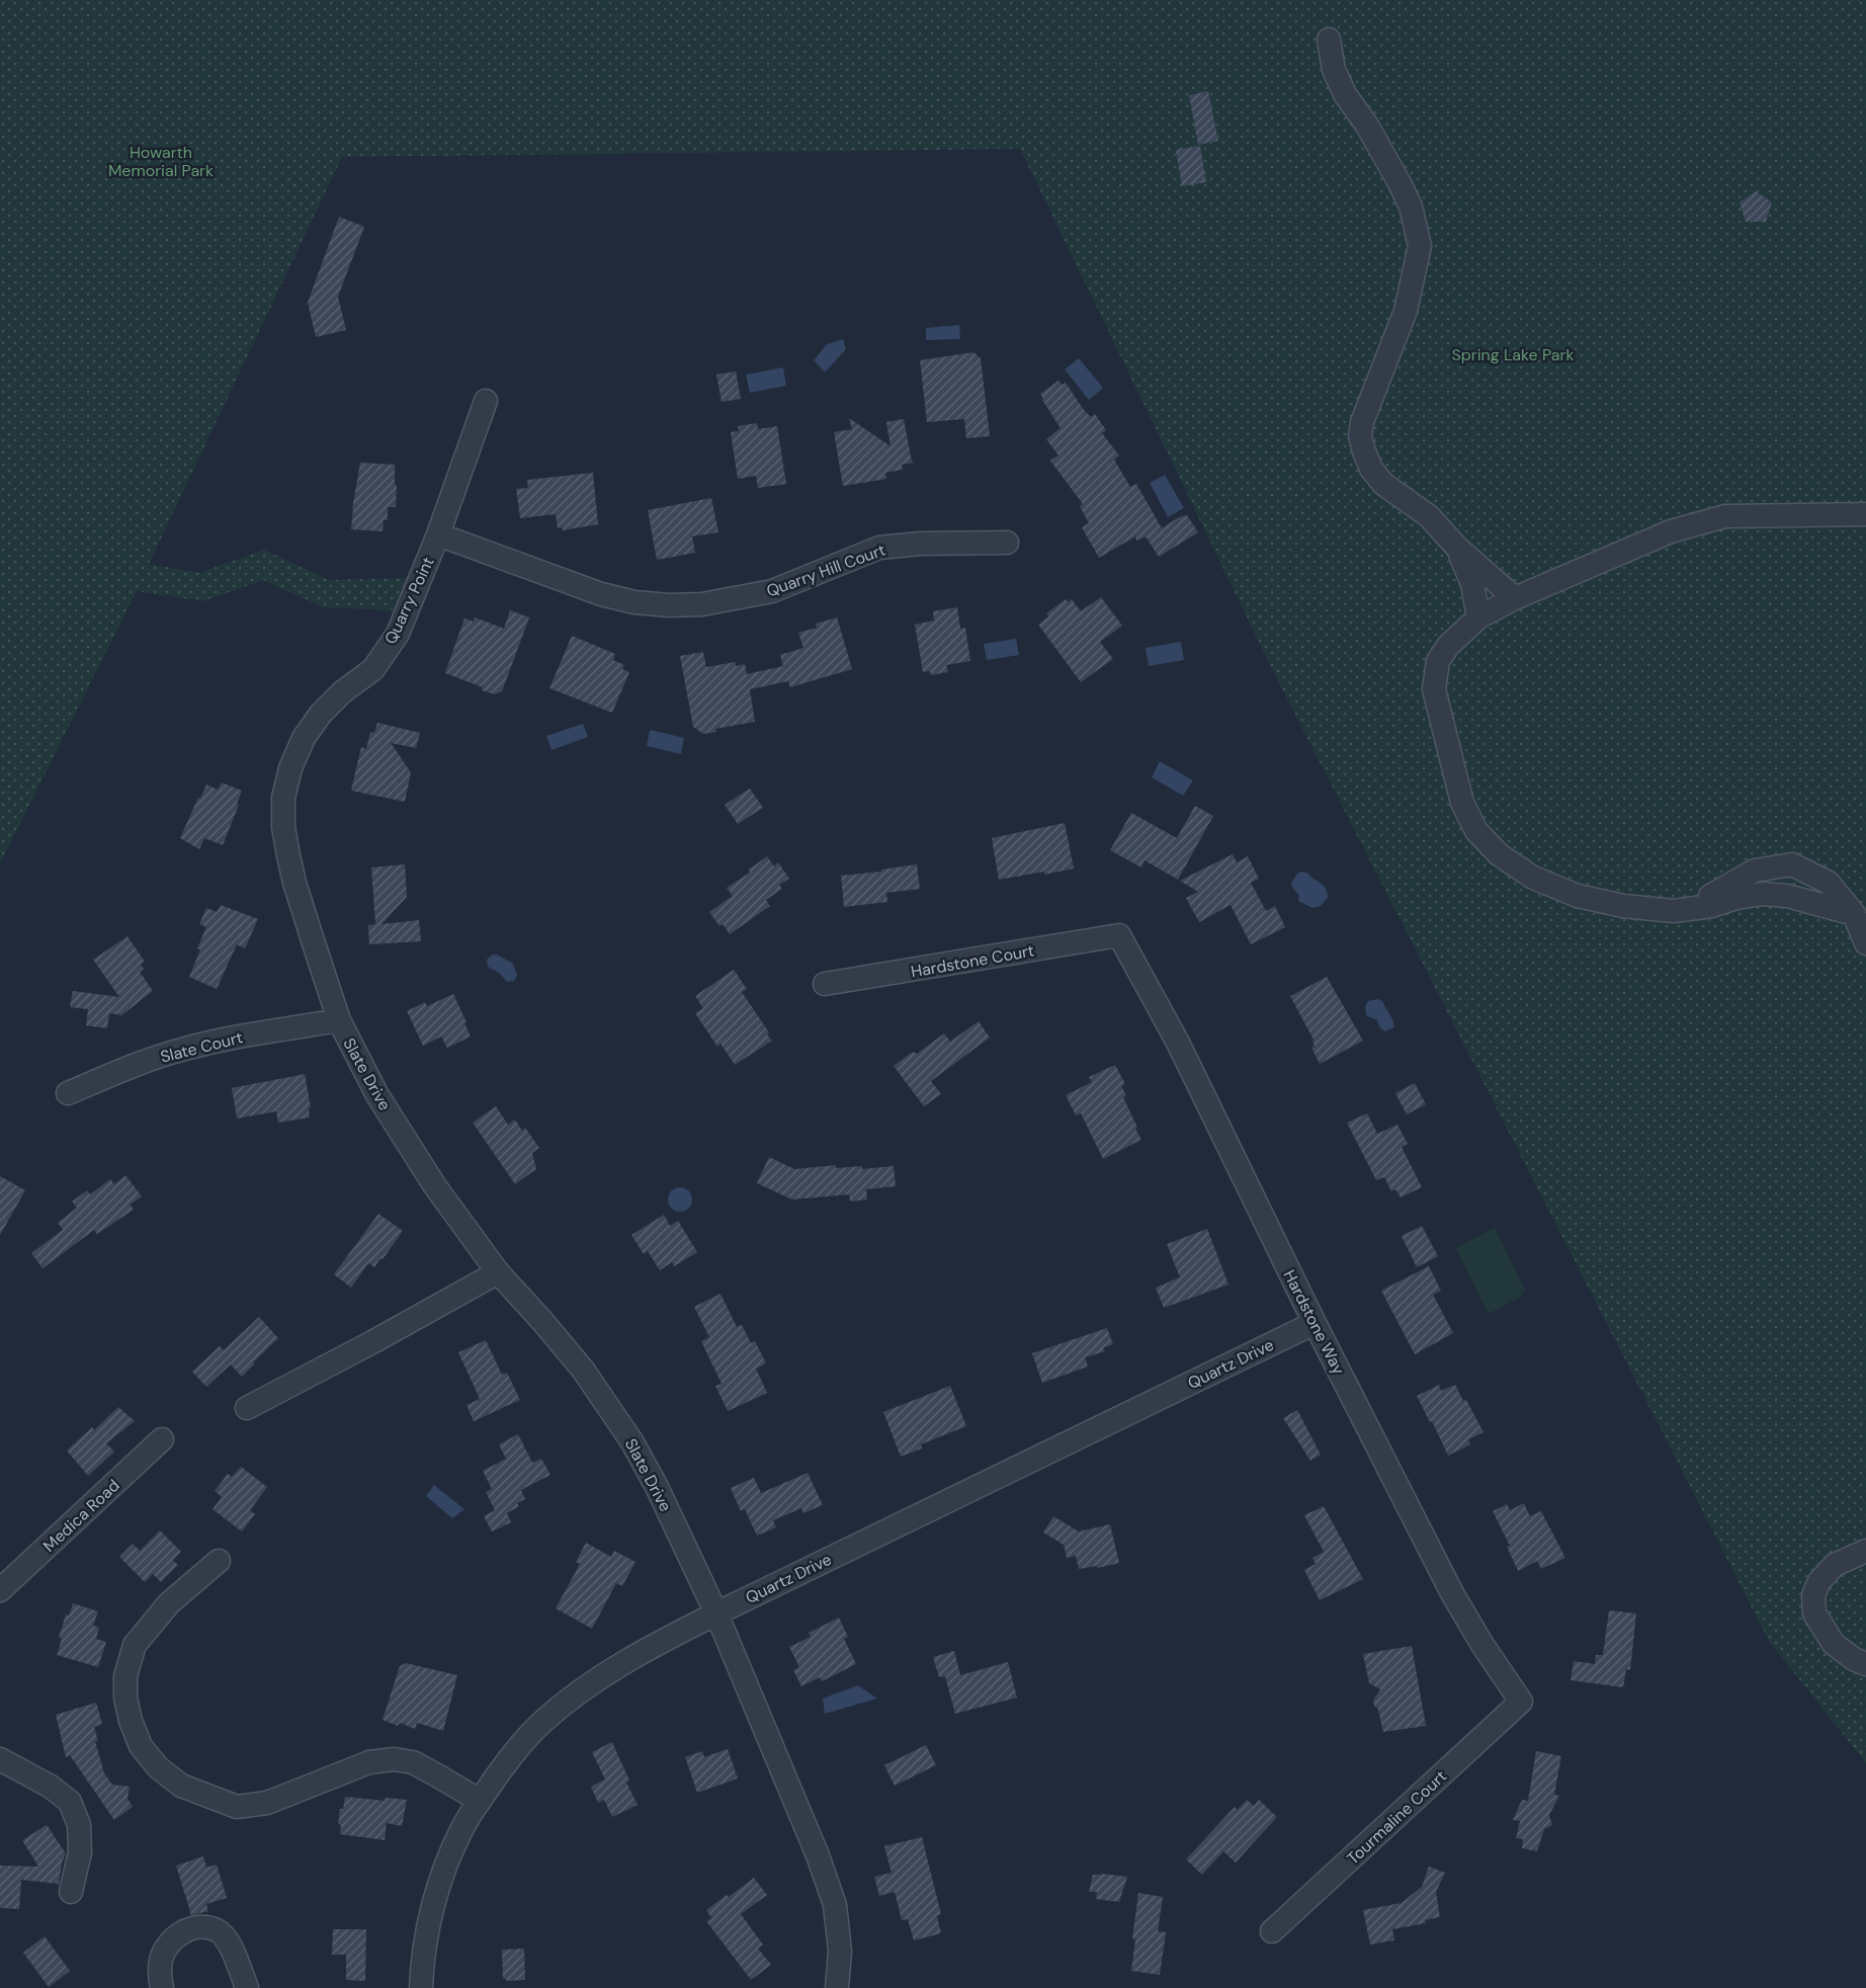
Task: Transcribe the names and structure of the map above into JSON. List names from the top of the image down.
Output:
{
  "streets": {
    "street": [
      "Quarry Hill Court",
      "Quarry Point",
      "Hardstone Court",
      "Slate Court",
      "Slate Drive",
      "Hardstone Way",
      "Quartz Drive",
      "Medica Road",
      "Tourmaline Court"
    ]
  },
  "crossings": [
    ["Quarry Hill Court", "Quarry Point"],
    ["Quarry Point", "Slate Court"],
    ["Quarry Point", "Slate Drive"],
    ["Hardstone Court", "Hardstone Way"],
    ["Slate Court", "Slate Drive"],
    ["Slate Drive", "Quartz Drive"],
    ["Hardstone Way", "Quartz Drive"],
    ["Hardstone Way", "Tourmaline Court"]
  ],
  "parks": ["Howarth Memorial Park", "Spring Lake Park"]
}
